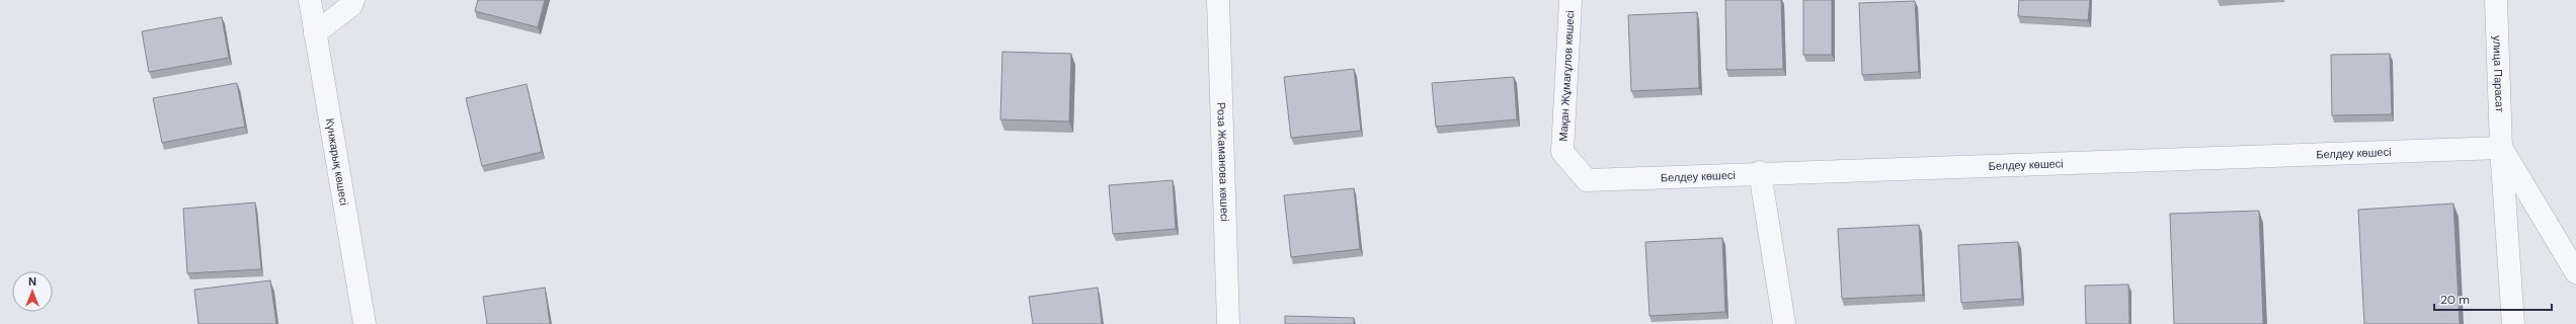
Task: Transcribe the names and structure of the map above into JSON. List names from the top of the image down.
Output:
{
  "streets": {
    "street": [
      "улица Парасат",
      "Мақан Жұмағұлов көшесі",
      "Белдеу көшесі",
      "Күнжарық көшесі",
      "Роза Жаманова көшесі"
    ]
  },
  "crossings": [
    ["улица Парасат", "Белдеу көшесі"],
    ["Мақан Жұмағұлов көшесі", "Белдеу көшесі"]
  ],
  "scale_bar": "20 m",
  "north": "top"
}
